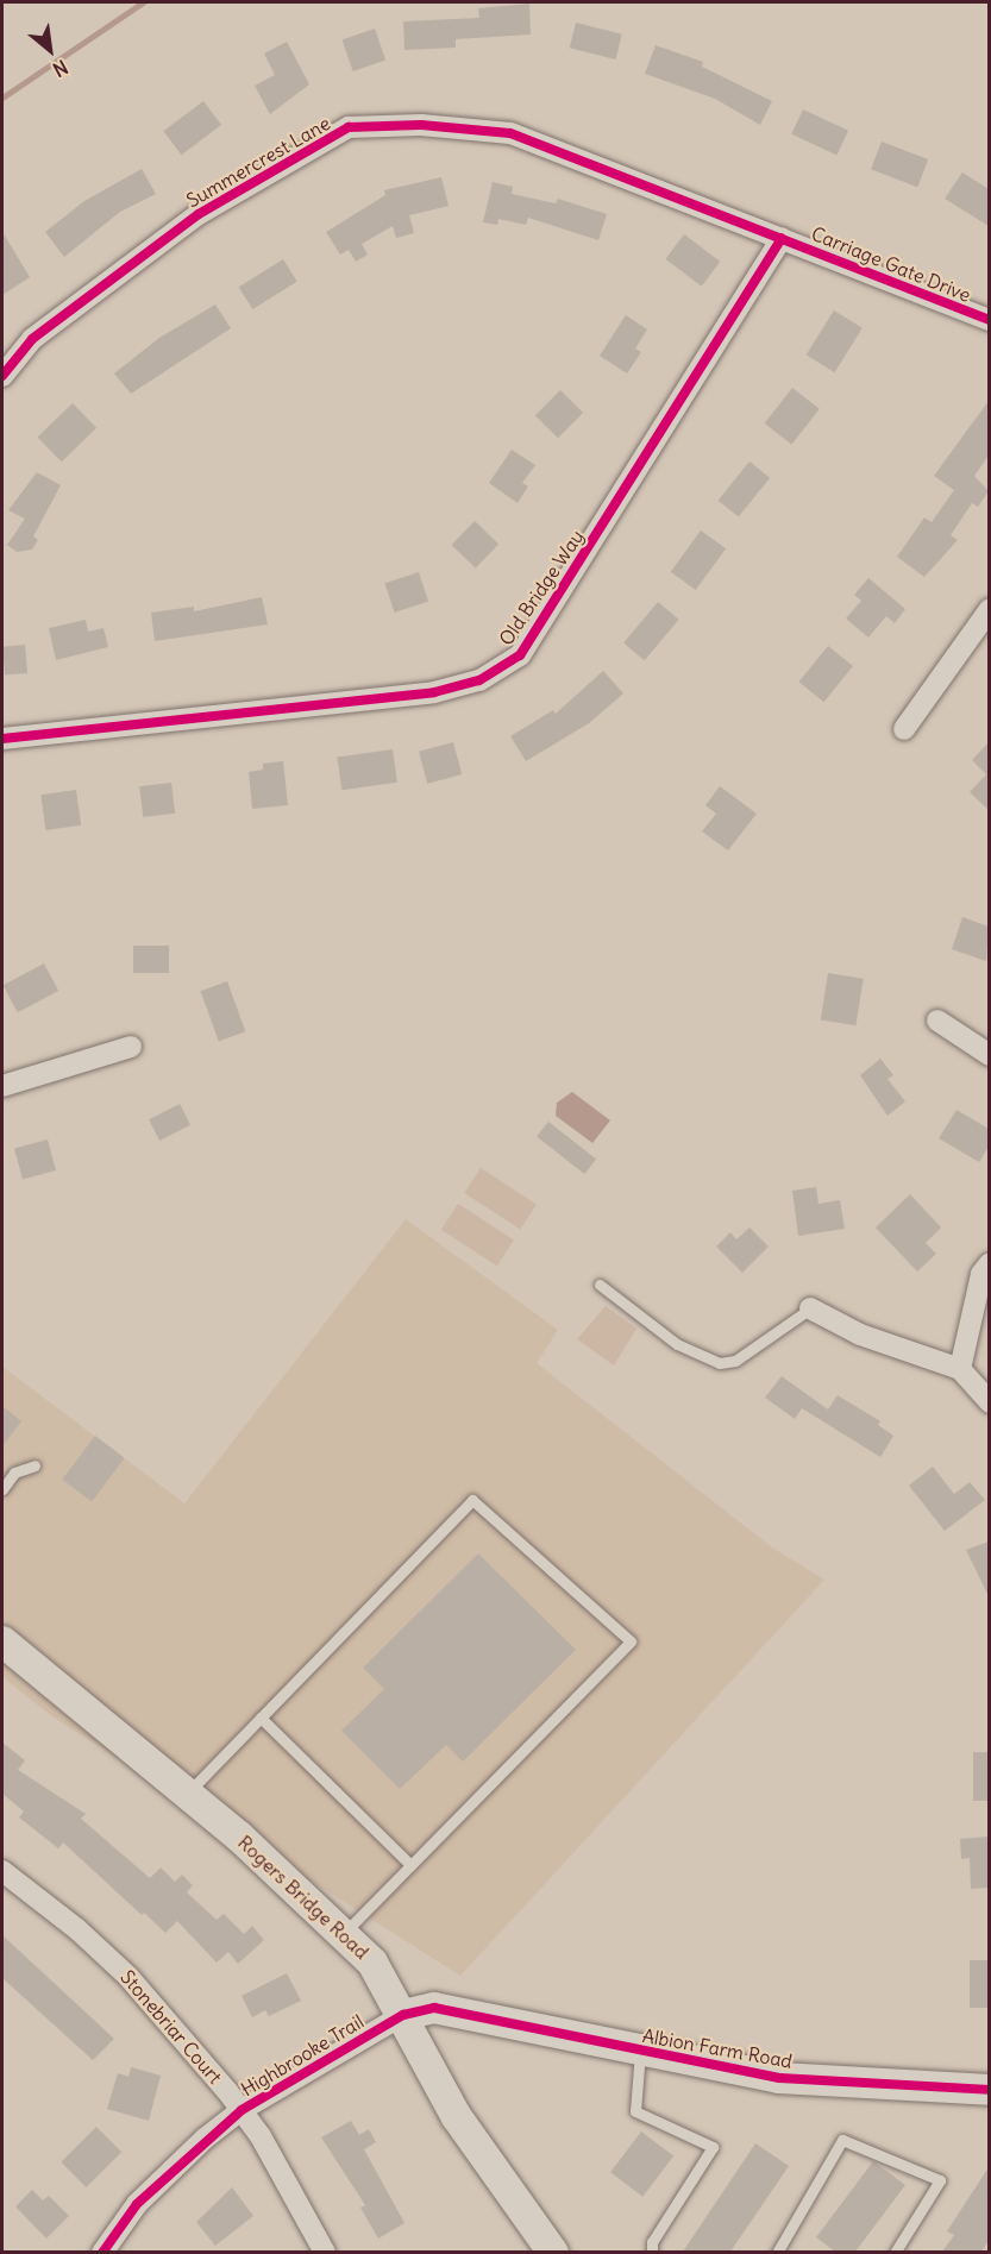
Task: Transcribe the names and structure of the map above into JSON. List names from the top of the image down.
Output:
{
  "streets": {
    "street": [
      "Summercrest Lane",
      "Carriage Gate Drive",
      "Old Bridge Way",
      "Rogers Bridge Road",
      "Stonebriar Court",
      "Albion Farm Road",
      "Highbrooke Trail"
    ]
  },
  "crossings": [
    ["Summercrest Lane", "Carriage Gate Drive"],
    ["Summercrest Lane", "Old Bridge Way"],
    ["Carriage Gate Drive", "Old Bridge Way"],
    ["Rogers Bridge Road", "Albion Farm Road"],
    ["Rogers Bridge Road", "Highbrooke Trail"],
    ["Stonebriar Court", "Highbrooke Trail"],
    ["Albion Farm Road", "Highbrooke Trail"]
  ],
  "north": "bottom right"
}
